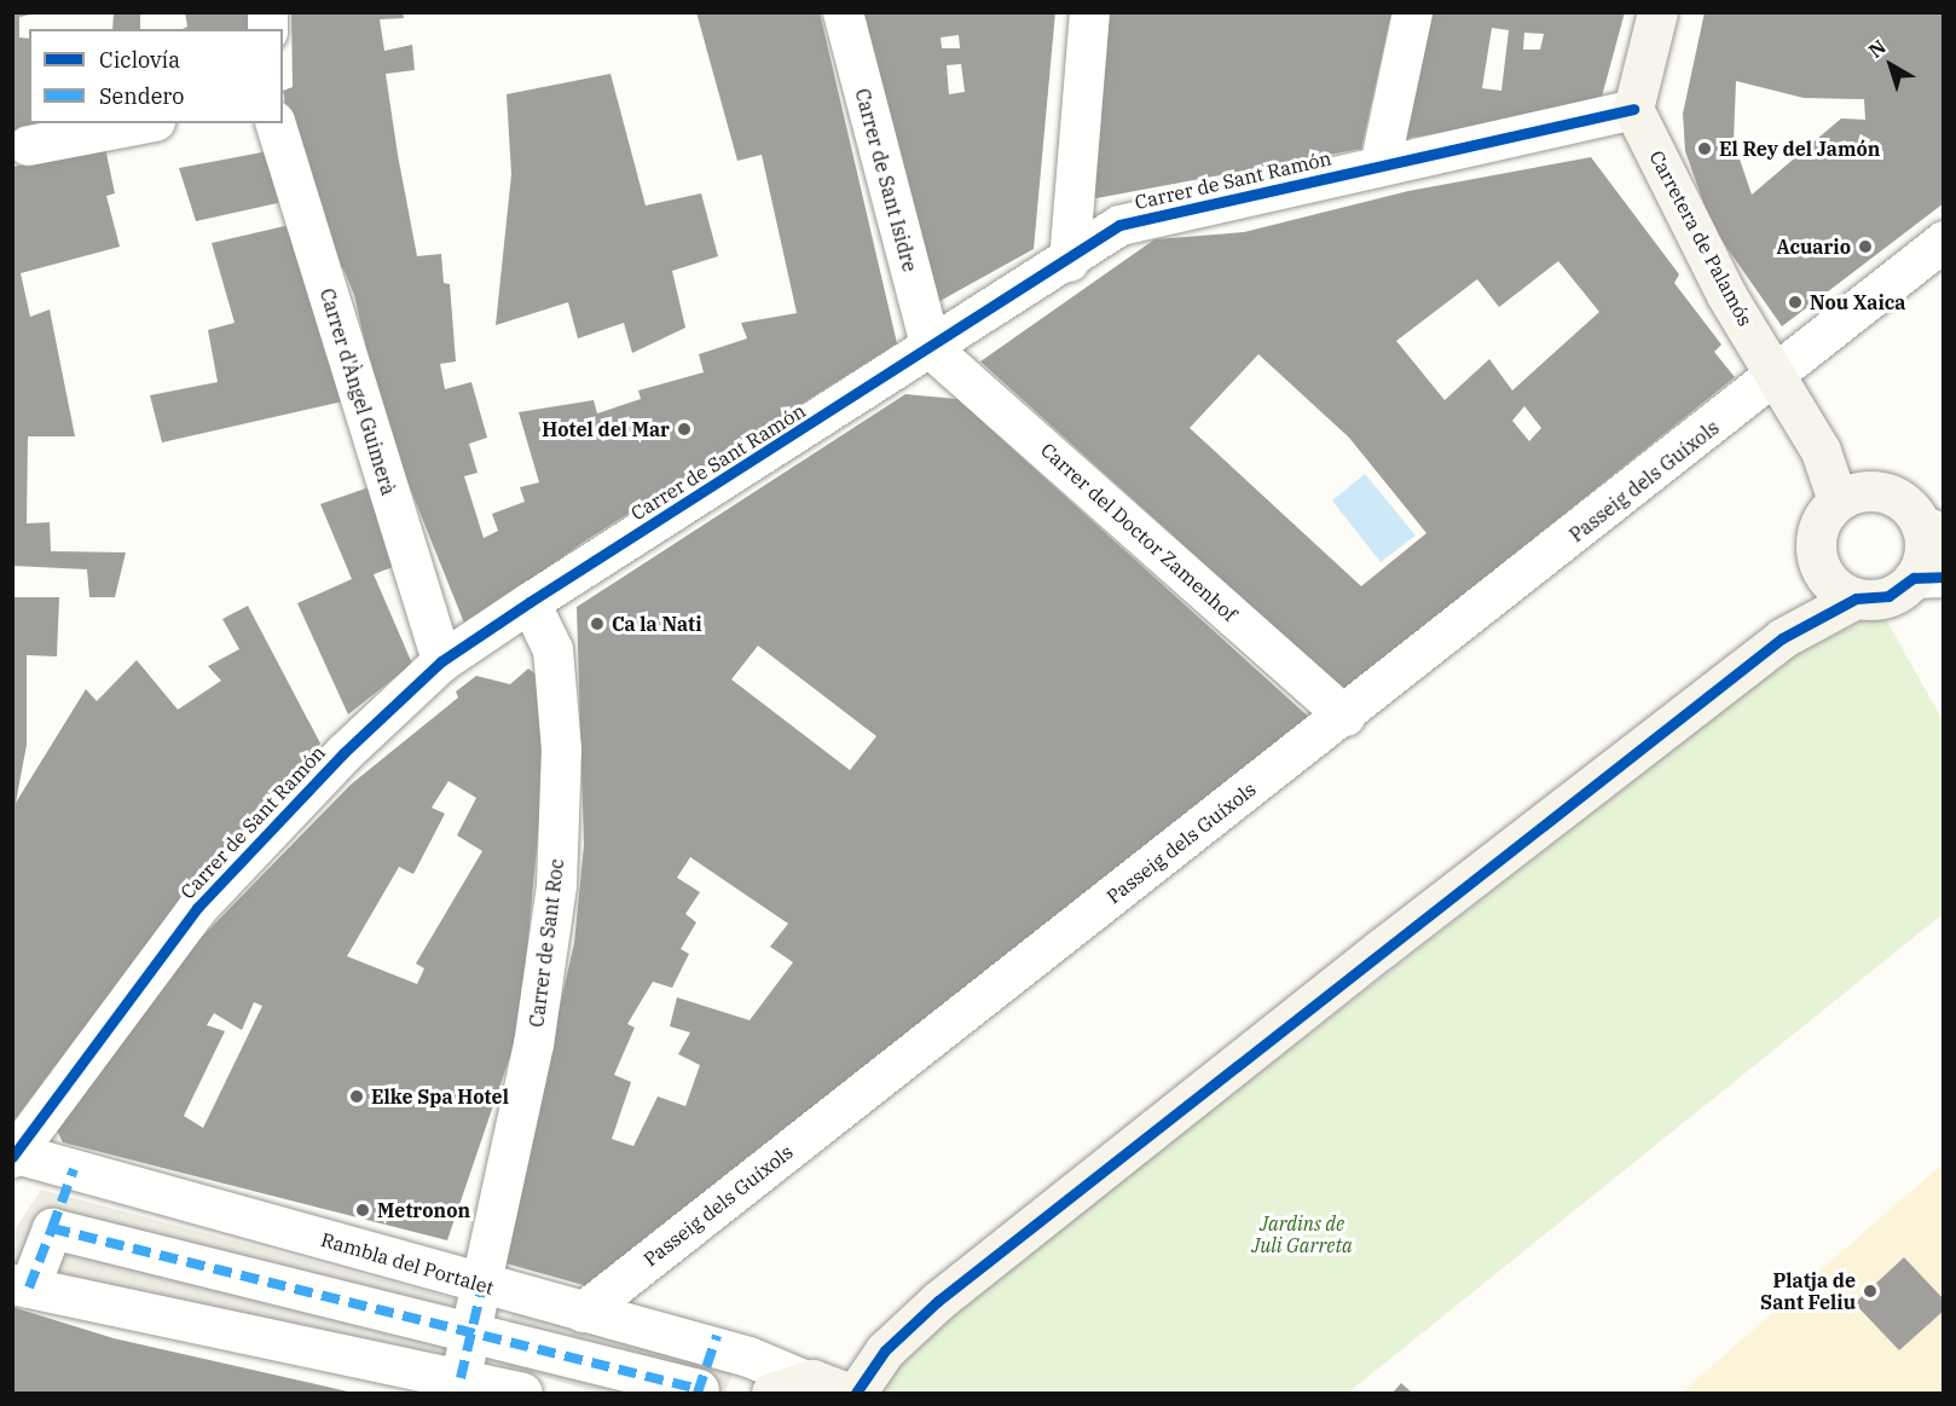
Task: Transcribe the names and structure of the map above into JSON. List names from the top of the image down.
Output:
{
  "streets": {
    "main road": ["Carretera de Palamós"],
    "street": [
      "Carrer de Sant Isidre",
      "Carrer de Sant Ramón",
      "Carrer d'Àngel Guimerà",
      "Passeig dels Guíxols",
      "Carrer del Doctor Zamenhof",
      "Carrer de Sant Roc",
      "Rambla del Portalet"
    ]
  },
  "crossings": [
    ["Carrer de Sant Isidre", "Carrer de Sant Ramón"],
    ["Carrer de Sant Isidre", "Carrer del Doctor Zamenhof"],
    ["Carrer de Sant Ramón", "Carretera de Palamós"],
    ["Carrer de Sant Ramón", "Carrer d'Àngel Guimerà"],
    ["Carrer de Sant Ramón", "Carrer del Doctor Zamenhof"],
    ["Carrer de Sant Ramón", "Carrer de Sant Roc"],
    ["Carrer de Sant Ramón", "Rambla del Portalet"],
    ["Carretera de Palamós", "Passeig dels Guíxols"],
    ["Passeig dels Guíxols", "Carrer del Doctor Zamenhof"],
    ["Passeig dels Guíxols", "Rambla del Portalet"],
    ["Carrer de Sant Roc", "Rambla del Portalet"]
  ],
  "parks": ["Jardins de Juli Garreta"],
  "places": [
    "El Rey del Jamón",
    "Acuario",
    "Nou Xaica",
    "Hotel del Mar",
    "Ca la Nati",
    "Elke Spa Hotel",
    "Metronon",
    "Platja de Sant Feliu"
  ],
  "legend": ["Ciclovía", "Sendero"],
  "north": "top left"
}
